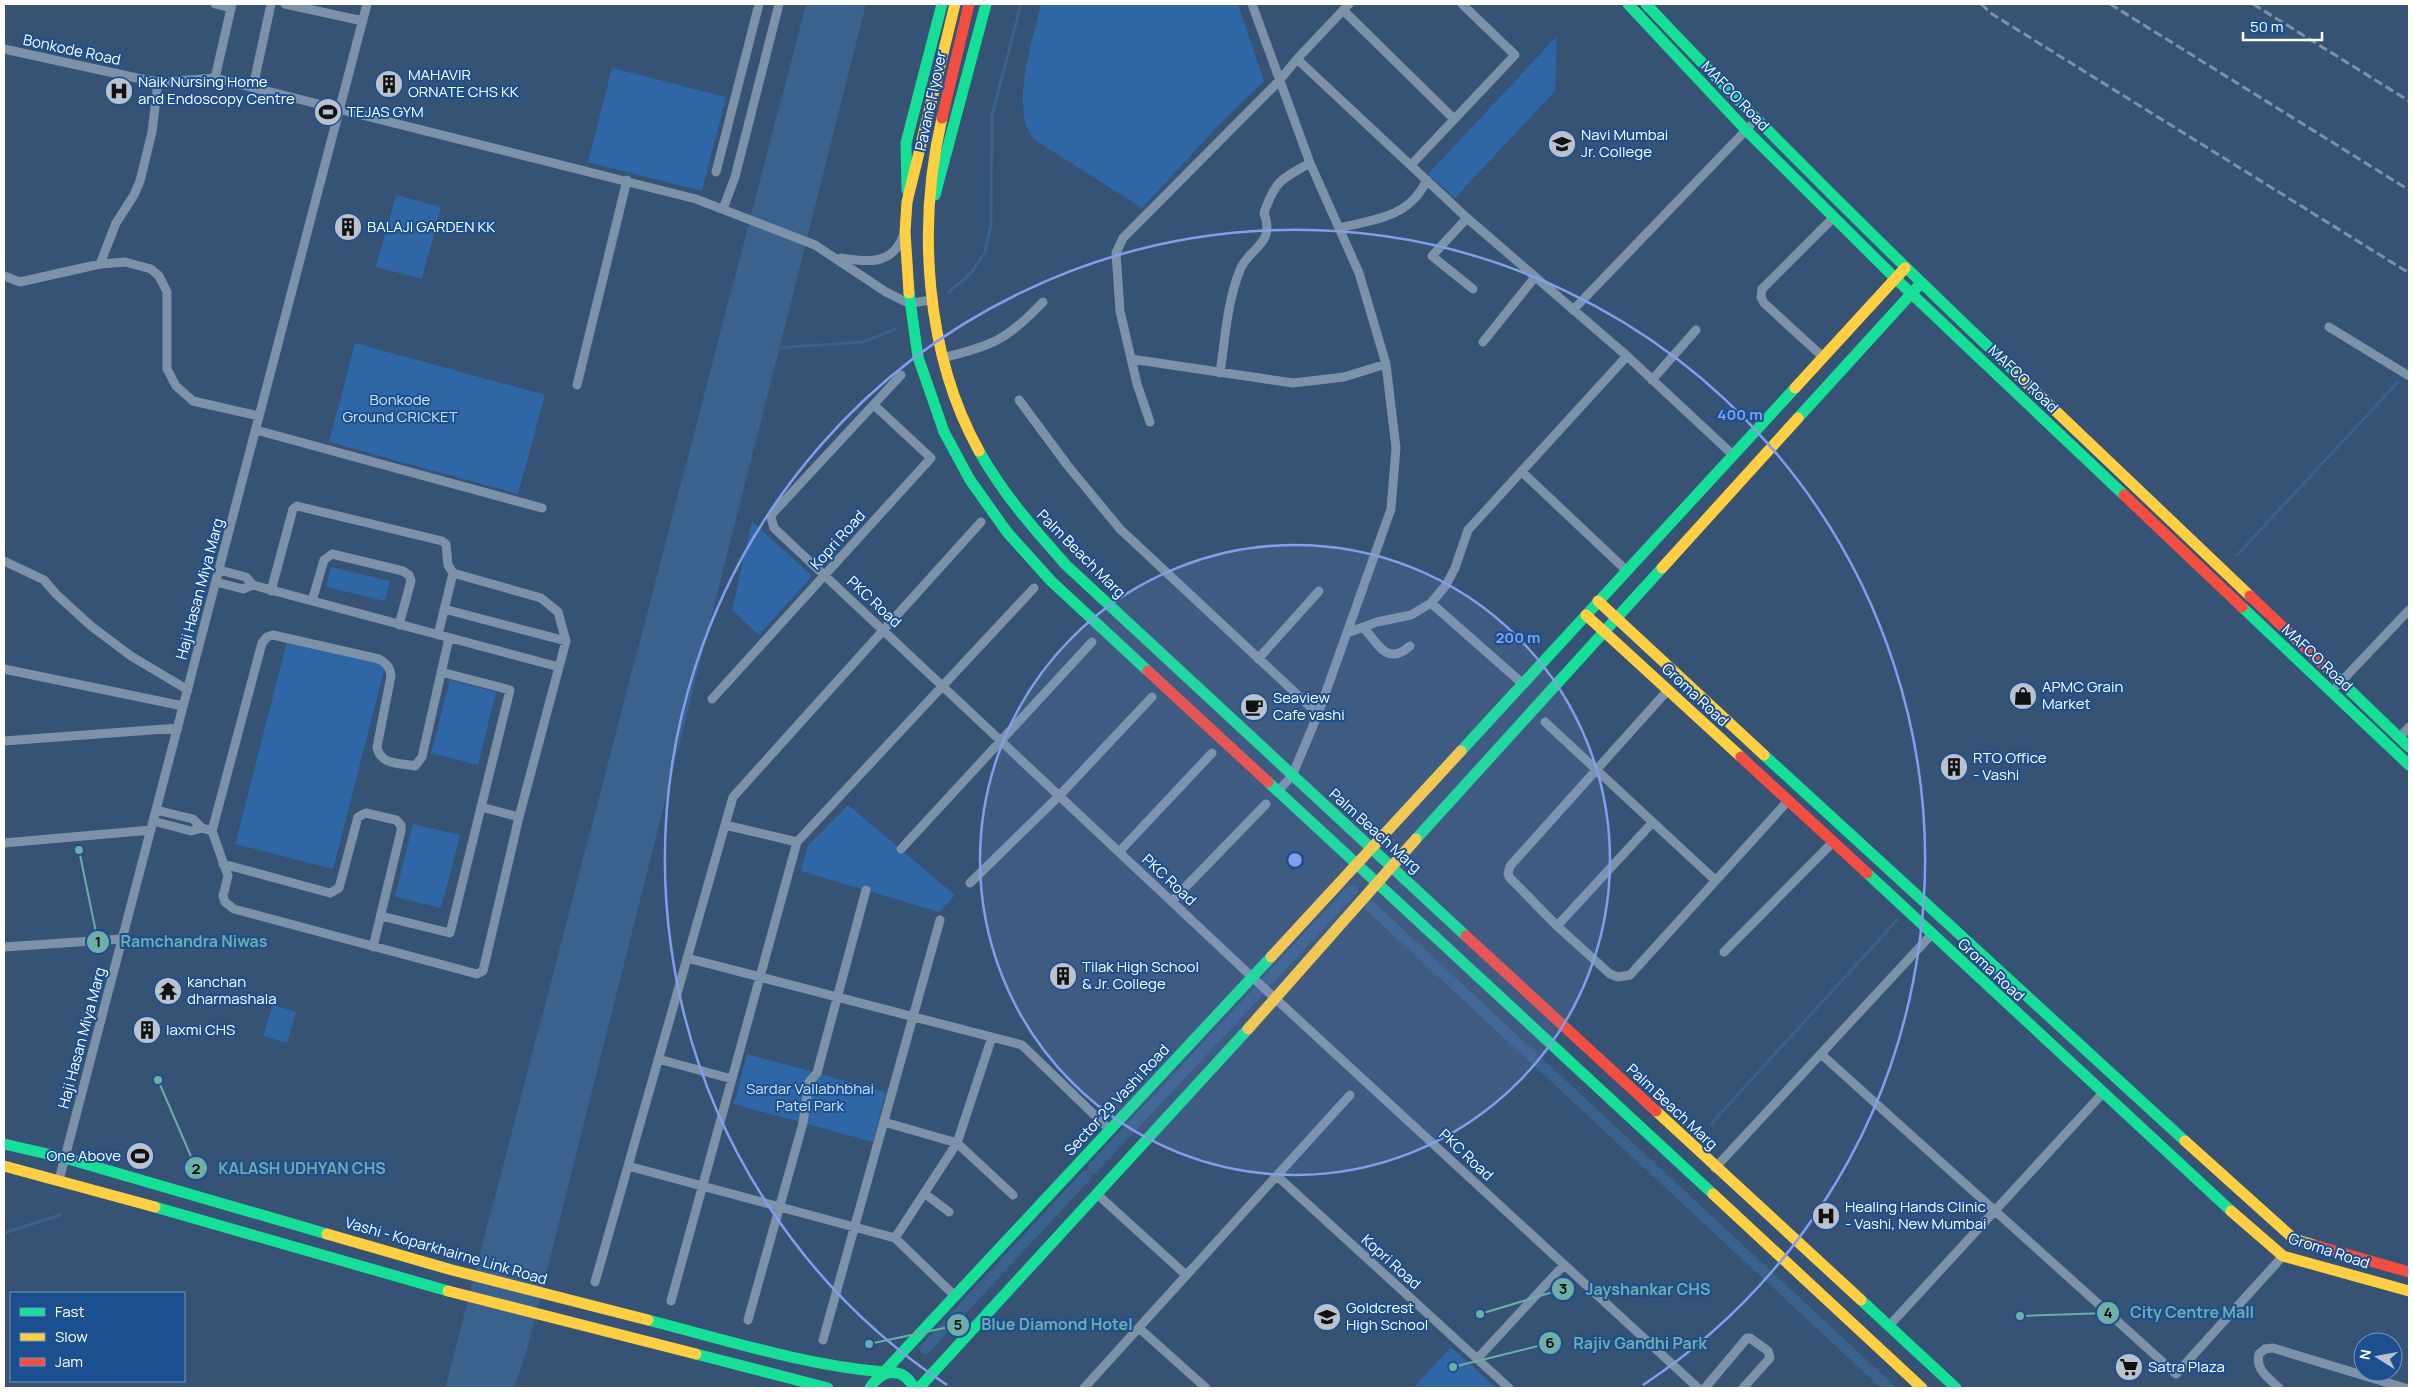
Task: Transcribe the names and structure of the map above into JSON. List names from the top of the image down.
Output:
{
  "streets": {
    "main road": [
      "MAFCO Road",
      "Pavane Flyover",
      "Palm Beach Marg",
      "Groma Road",
      "Sector 29 Vashi Road",
      "Vashi - Koparkhairne Link Road"
    ],
    "street": [
      "Bonkode Road",
      "Kopri Road",
      "Haji Hasan Miya Marg",
      "PKC Road"
    ]
  },
  "crossings": [
    ["Bonkode Road", "Haji Hasan Miya Marg"],
    ["MAFCO Road", "Sector 29 Vashi Road"],
    ["Pavane Flyover", "Palm Beach Marg"],
    ["Kopri Road", "PKC Road"],
    ["Palm Beach Marg", "Sector 29 Vashi Road"],
    ["Haji Hasan Miya Marg", "Vashi - Koparkhairne Link Road"],
    ["PKC Road", "Sector 29 Vashi Road"],
    ["Groma Road", "Sector 29 Vashi Road"],
    ["Sector 29 Vashi Road", "Vashi - Koparkhairne Link Road"]
  ],
  "parks": ["Bonkode Ground CRICKET", "Sardar Vallabhbhai Patel Park"],
  "places": {
    "building": [
      "MAHAVIR ORNATE CHS KK",
      "BALAJI GARDEN KK",
      "RTO Office - Vashi",
      "Tilak High School & Jr. College",
      "laxmi CHS"
    ],
    "hospital": ["Naik Nursing Home and Endoscopy Centre", "Healing Hands Clinic - Vashi, New Mumbai"],
    "sports": ["TEJAS GYM", "One Above"],
    "school or university": ["Navi Mumbai Jr. College", "Goldcrest High School"],
    "shop": ["APMC Grain Market"],
    "cafe": ["Seaview Cafe vashi"],
    "other": [
      "Ramchandra Niwas",
      "KALASH UDHYAN CHS",
      "Jayshankar CHS",
      "City Centre Mall",
      "Blue Diamond Hotel",
      "Rajiv Gandhi Park"
    ],
    "temple": ["kanchan dharmashala"],
    "supermarket": ["Satra Plaza"]
  },
  "legend": ["Fast", "Slow", "Jam"],
  "scale_bar": "50 m",
  "north": "left",
  "rings": ["400 m", "200 m"]
}
